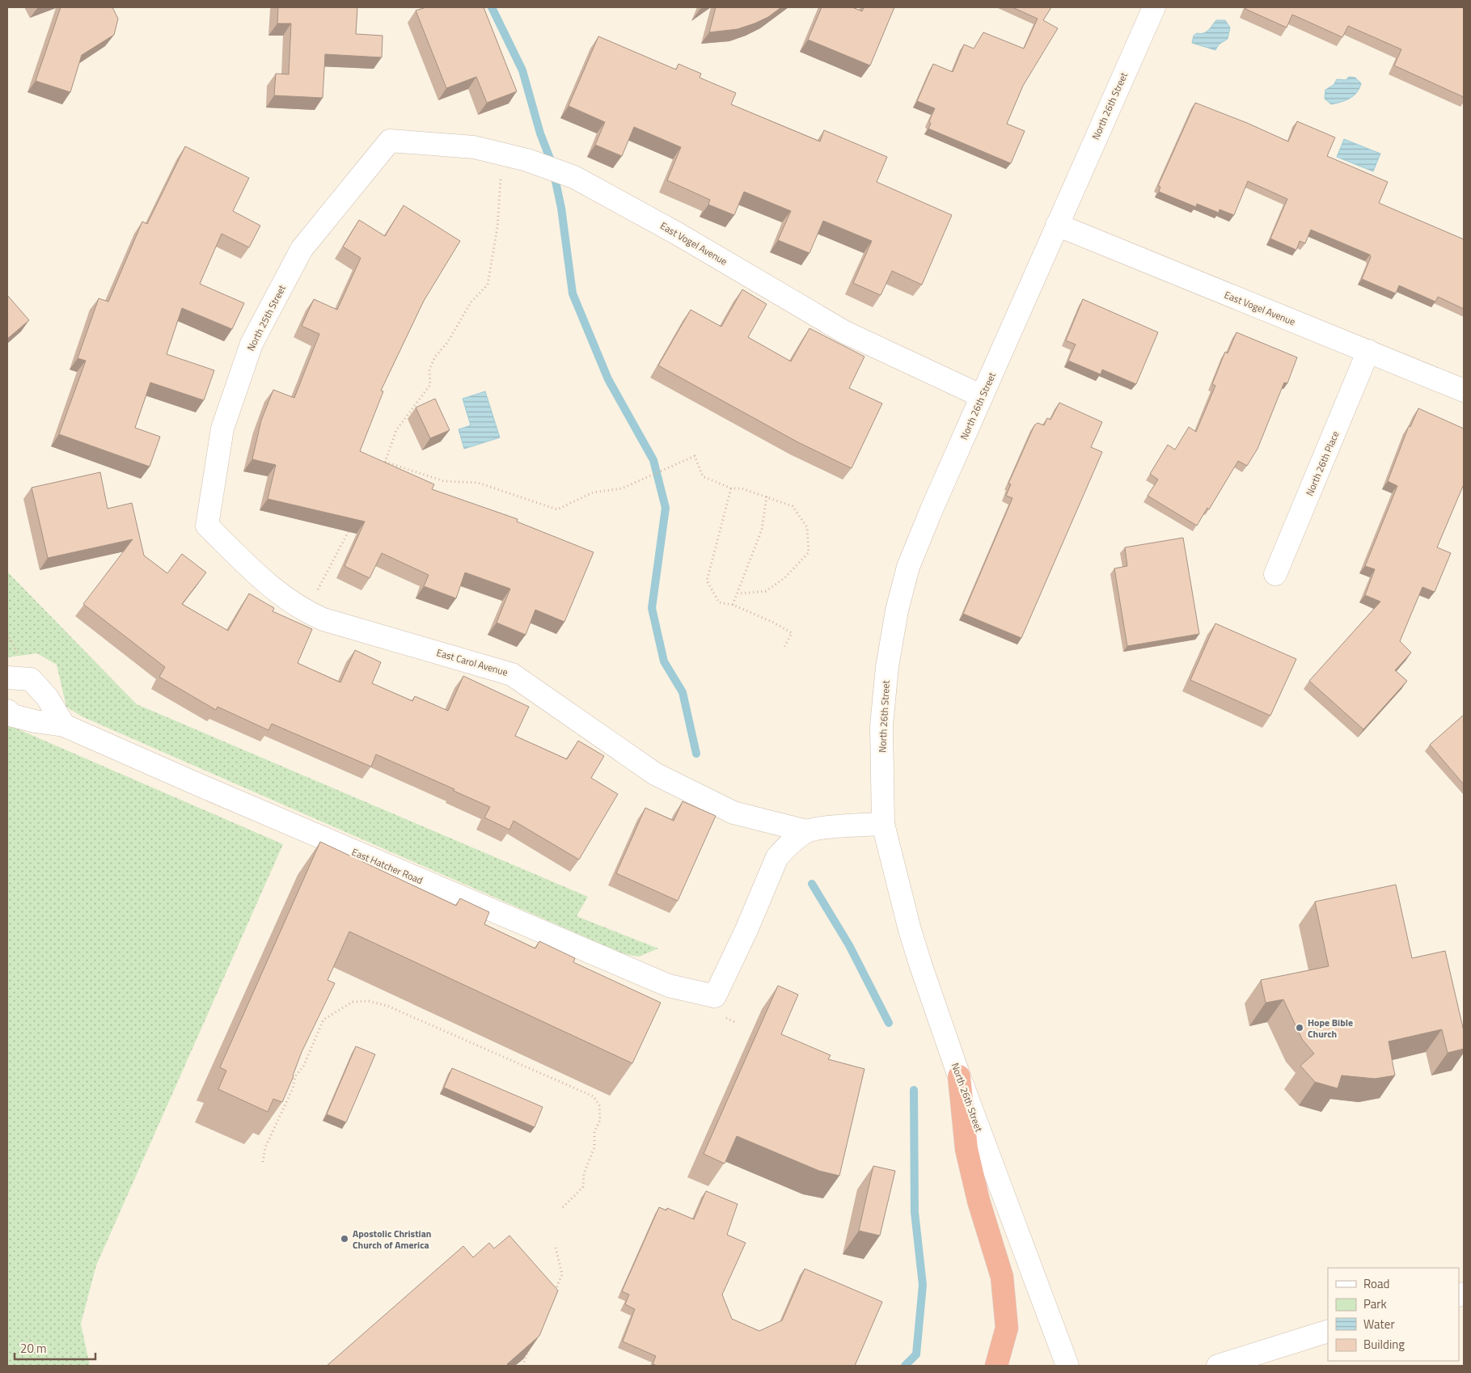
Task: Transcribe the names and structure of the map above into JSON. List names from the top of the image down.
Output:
{
  "streets": {
    "street": [
      "North 26th Street",
      "East Vogel Avenue",
      "North 25th Street",
      "North 26th Place",
      "East Carol Avenue",
      "East Hatcher Road"
    ]
  },
  "crossings": [
    ["North 26th Street", "East Vogel Avenue"],
    ["East Vogel Avenue", "North 25th Street"],
    ["East Vogel Avenue", "North 26th Place"],
    ["North 25th Street", "East Carol Avenue"],
    ["East Carol Avenue", "East Hatcher Road"]
  ],
  "places": ["Hope Bible Church", "Apostolic Christian Church of America"],
  "legend": [
    "Road",
    "Park",
    "Water",
    "Building"
  ],
  "scale_bar": "20 m"
}
